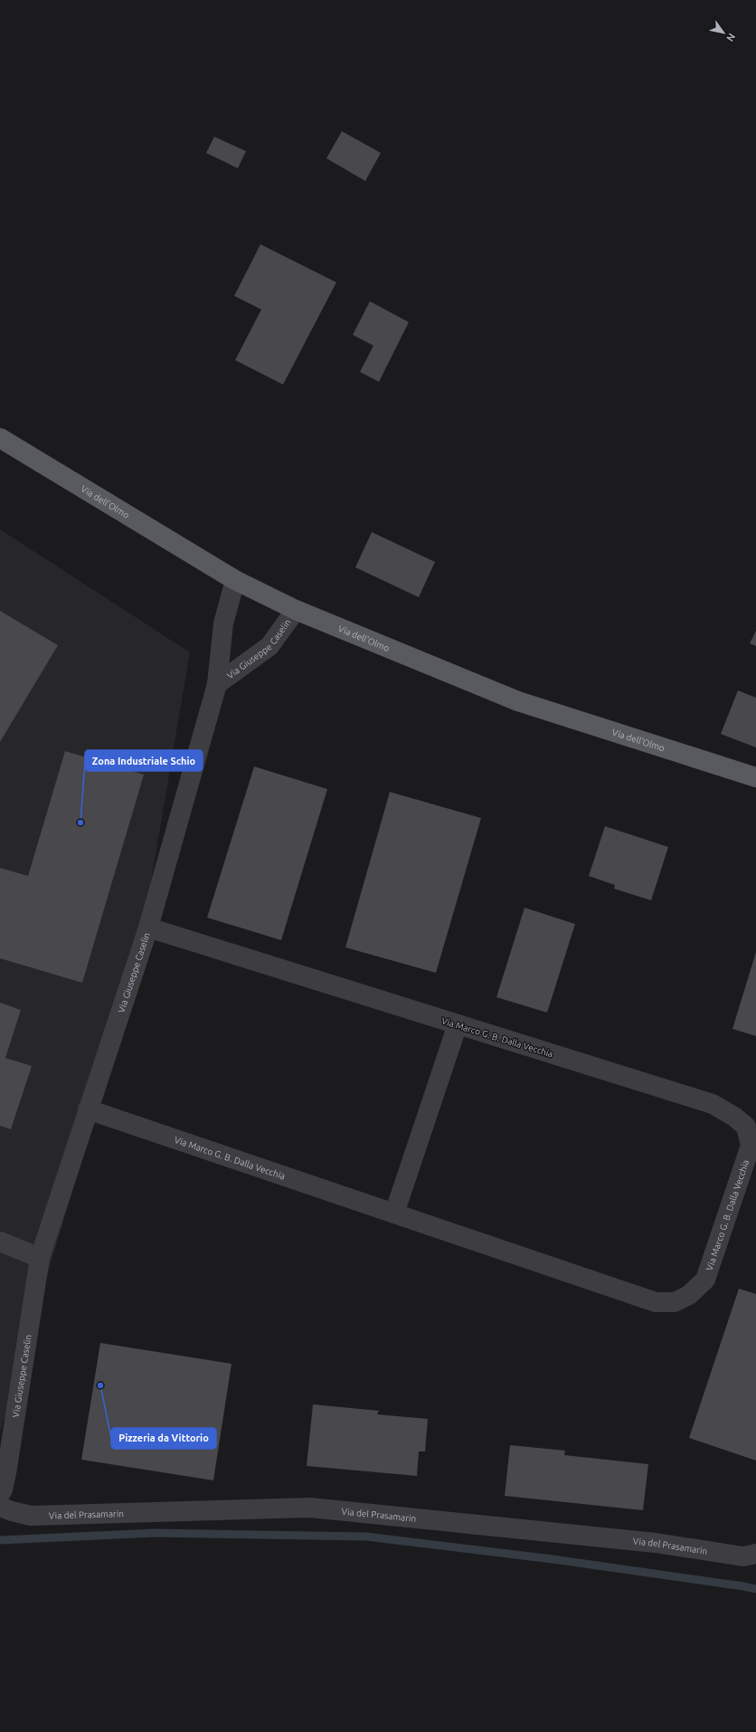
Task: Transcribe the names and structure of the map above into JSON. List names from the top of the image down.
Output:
{
  "streets": {
    "main road": ["Via dell'Olmo"],
    "street": ["Via Giuseppe Caselin", "Via Marco G. B. Dalla Vecchia", "Via del Prasamarin"]
  },
  "crossings": [
    ["Via dell'Olmo", "Via Giuseppe Caselin"],
    ["Via Giuseppe Caselin", "Via Marco G. B. Dalla Vecchia"]
  ],
  "places": ["Zona Industriale Schio", "Pizzeria da Vittorio"],
  "north": "bottom right"
}
